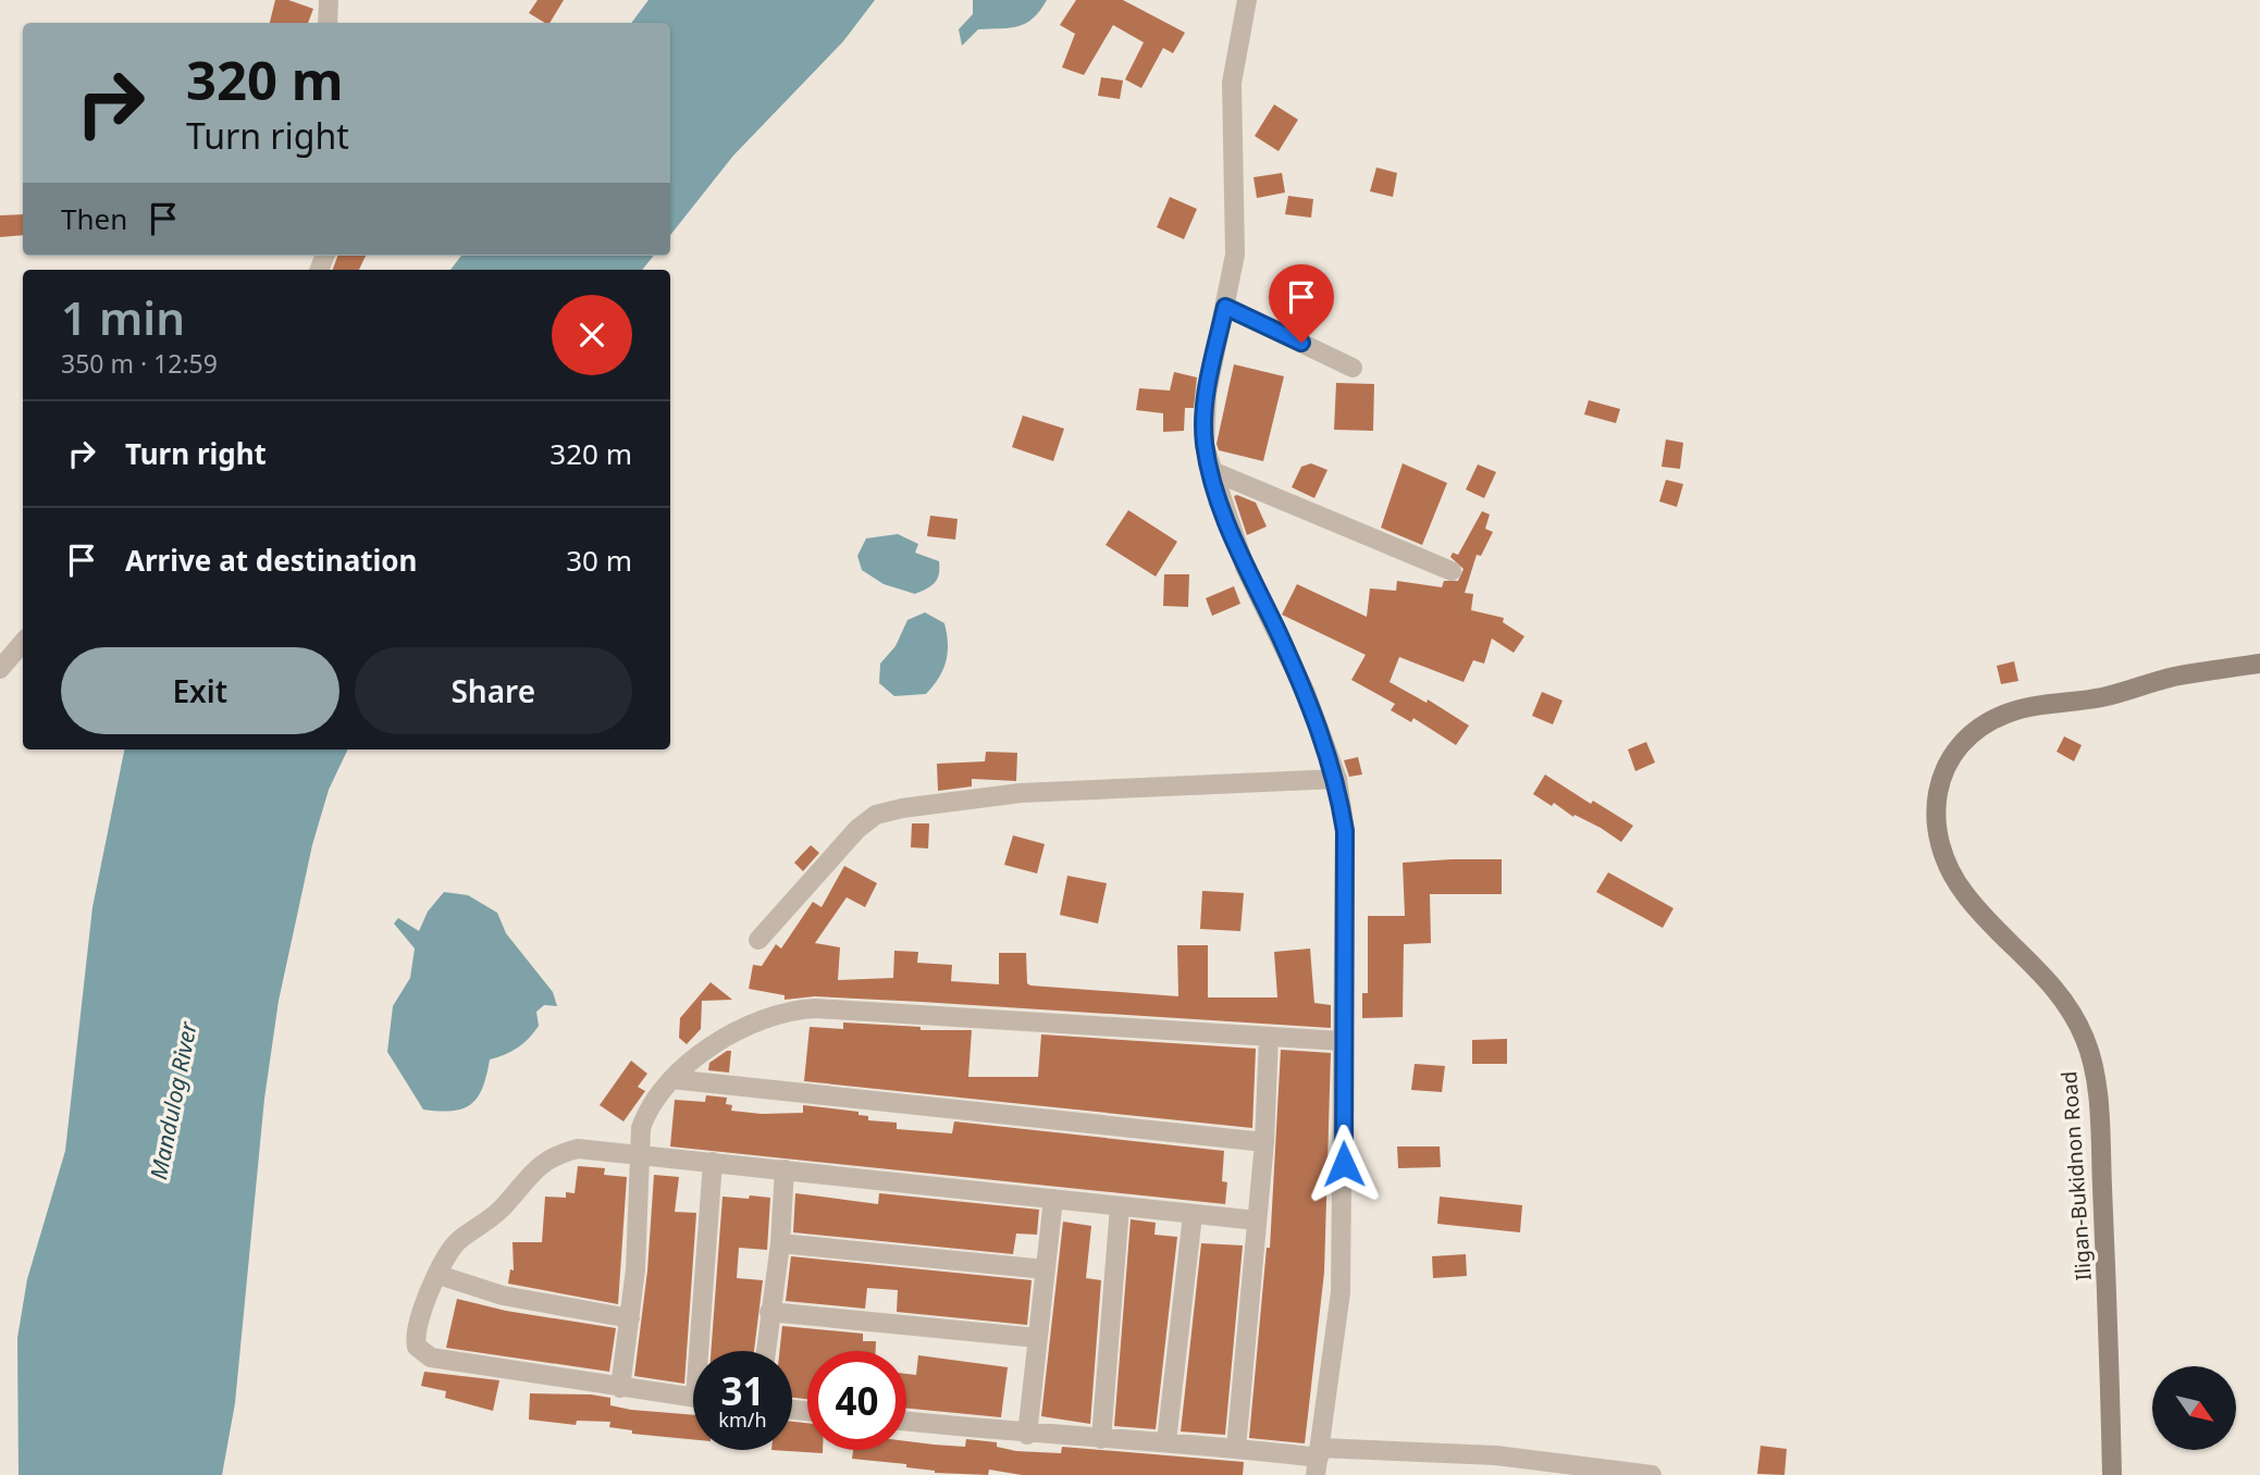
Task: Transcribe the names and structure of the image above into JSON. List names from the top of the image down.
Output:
{
  "streets": {
    "main road": ["Iligan-Bukidnon Road"]
  },
  "water": ["Mandulog River"],
  "north": "bottom right",
  "page": {
    "turn": ["320 m", "Turn right"],
    "then": "Then",
    "heading": ["1 min", "350 m · 12:59"],
    "list": [
      {
        "name": "Turn right",
        "value": "320 m"
      },
      {
        "name": "Arrive at destination",
        "value": "30 m"
      }
    ],
    "buttons": ["Exit", "Share"],
    "speed": "31 km/h",
    "limit": "40"
  }
}
